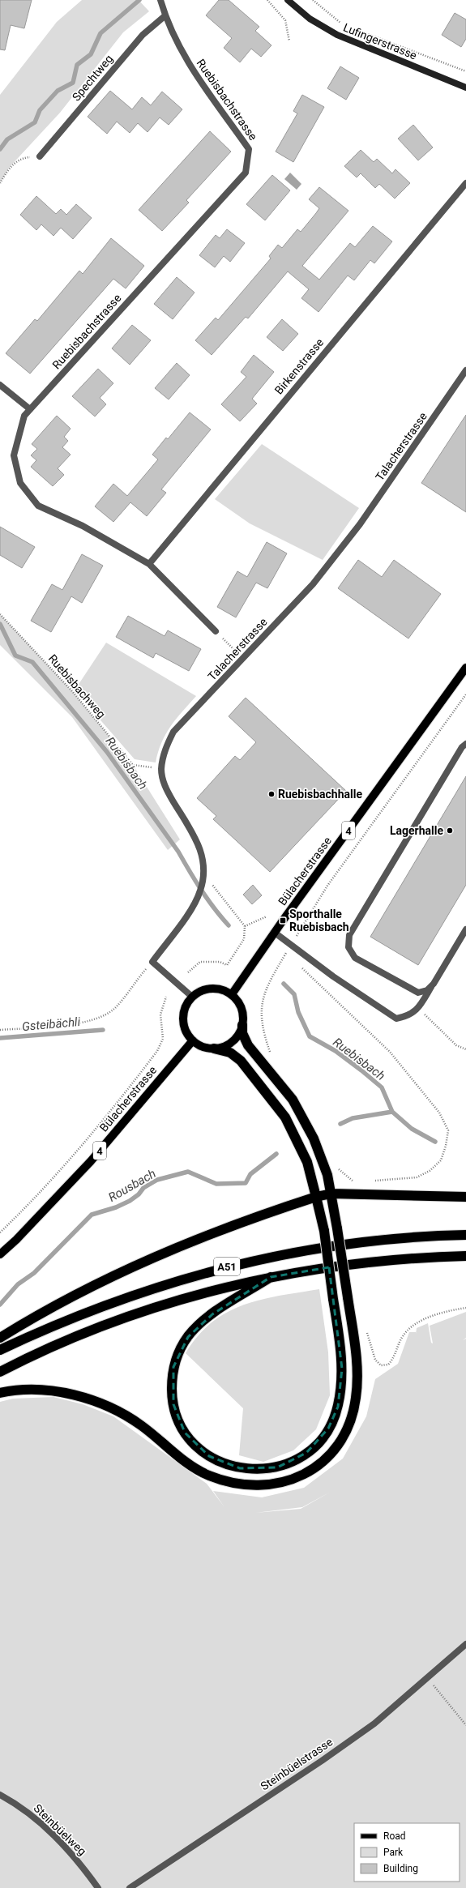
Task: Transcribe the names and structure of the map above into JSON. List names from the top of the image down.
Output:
{
  "streets": {
    "highway": ["A51"],
    "main road": ["Lufingerstrasse", "4", "Bülacherstrasse"],
    "street": [
      "Spechtweg",
      "Ruebisbachstrasse",
      "Birkenstrasse",
      "Talacherstrasse",
      "Steinbüelstrasse",
      "Steinbüelweg"
    ],
    "path": ["Ruebisbachweg"]
  },
  "crossings": [
    ["Spechtweg", "Ruebisbachstrasse"],
    ["Ruebisbachstrasse", "Birkenstrasse"],
    ["Talacherstrasse", "Ruebisbachweg"]
  ],
  "water": ["Ruebisbach", "Gsteibächli", "Rousbach"],
  "places": {
    "other": ["Ruebisbachhalle", "Lagerhalle"],
    "transit": ["Sporthalle Ruebisbach"]
  },
  "legend": ["Road", "Park", "Building"]
}
